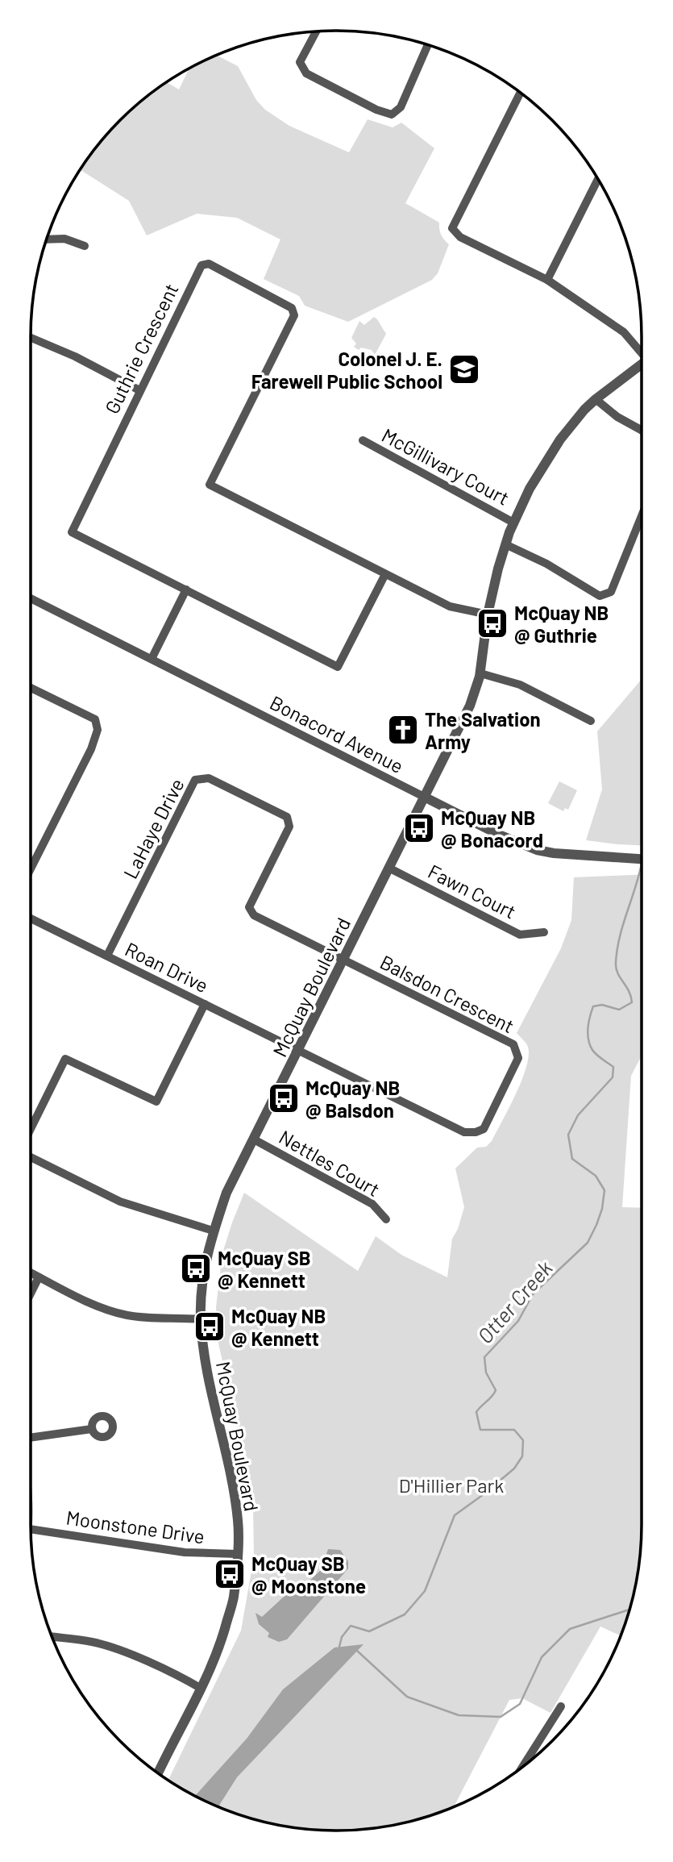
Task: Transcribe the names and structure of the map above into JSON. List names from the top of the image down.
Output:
{
  "streets": {
    "street": [
      "Guthrie Crescent",
      "McGillivary Court",
      "Bonacord Avenue",
      "LaHaye Drive",
      "Fawn Court",
      "Roan Drive",
      "McQuay Boulevard",
      "Balsdon Crescent",
      "Nettles Court",
      "Moonstone Drive"
    ]
  },
  "crossings": [
    ["Guthrie Crescent", "McQuay Boulevard"],
    ["McGillivary Court", "McQuay Boulevard"],
    ["Bonacord Avenue", "McQuay Boulevard"],
    ["LaHaye Drive", "Roan Drive"],
    ["LaHaye Drive", "McQuay Boulevard"],
    ["LaHaye Drive", "Balsdon Crescent"],
    ["Fawn Court", "McQuay Boulevard"],
    ["Roan Drive", "McQuay Boulevard"],
    ["Roan Drive", "Balsdon Crescent"],
    ["McQuay Boulevard", "Balsdon Crescent"],
    ["McQuay Boulevard", "Nettles Court"],
    ["McQuay Boulevard", "Moonstone Drive"]
  ],
  "water": ["Otter Creek"],
  "parks": ["D'Hillier Park"],
  "places": {
    "school or university": ["Colonel J. E. Farewell Public School"],
    "bus stop": [
      "McQuay NB @ Guthrie",
      "McQuay NB @ Bonacord",
      "McQuay NB @ Balsdon",
      "McQuay SB @ Kennett",
      "McQuay NB @ Kennett",
      "McQuay SB @ Moonstone"
    ],
    "church": ["The Salvation Army"]
  }
}
